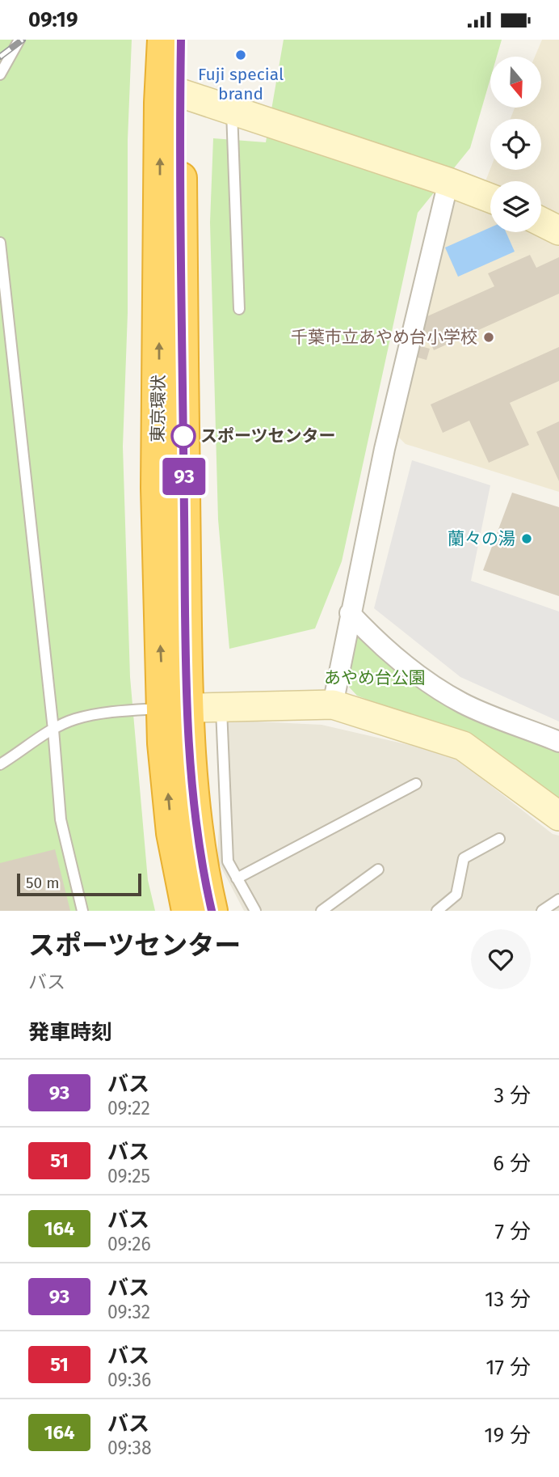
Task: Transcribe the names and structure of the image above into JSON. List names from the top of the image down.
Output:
{
  "streets": {
    "highway": ["東京環状"]
  },
  "parks": ["あやめ台公園"],
  "places": [
    "Fuji special brand",
    "千葉市立あやめ台小学校",
    "スポーツセンター",
    "蘭々の湯"
  ],
  "lines": ["bus line 93"],
  "scale_bar": "50 m",
  "north": "bottom",
  "page": {
    "status": "09:19",
    "on_map": "93",
    "scale": "50 m",
    "heading": [
      ["スポーツセンター", "バス"],
      "発車時刻"
    ],
    "list": [
      {
        "mark": "93",
        "name": "バス",
        "note": "09:22",
        "value": "3 分"
      },
      {
        "mark": "51",
        "name": "バス",
        "note": "09:25",
        "value": "6 分"
      },
      {
        "mark": "164",
        "name": "バス",
        "note": "09:26",
        "value": "7 分"
      },
      {
        "mark": "93",
        "name": "バス",
        "note": "09:32",
        "value": "13 分"
      },
      {
        "mark": "51",
        "name": "バス",
        "note": "09:36",
        "value": "17 分"
      },
      {
        "mark": "164",
        "name": "バス",
        "note": "09:38",
        "value": "19 分"
      }
    ]
  }
}
